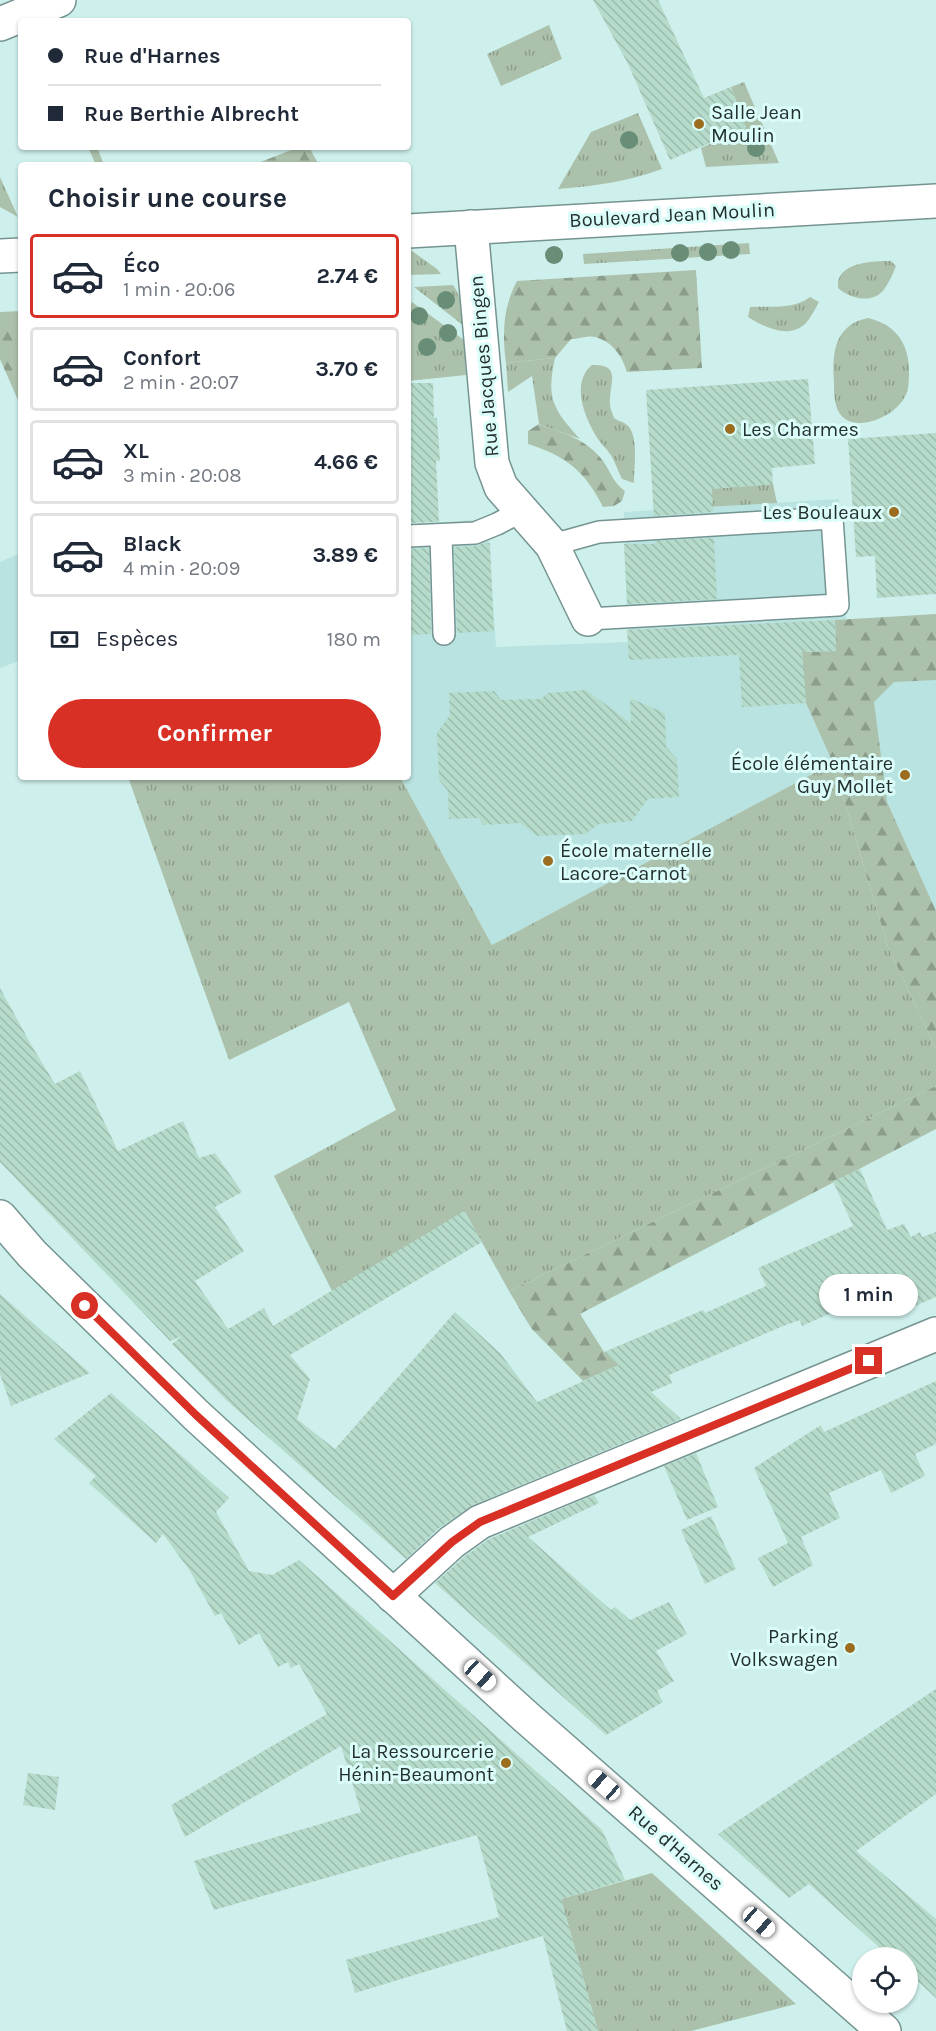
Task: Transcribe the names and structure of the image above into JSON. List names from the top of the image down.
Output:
{
  "streets": {
    "street": ["Boulevard Jean Moulin", "Rue Jacques Bingen", "Rue d'Harnes"]
  },
  "crossings": [
    ["Boulevard Jean Moulin", "Rue Jacques Bingen"]
  ],
  "places": [
    "Salle Jean Moulin",
    "Les Charmes",
    "Les Bouleaux",
    "École élémentaire Guy Mollet",
    "École maternelle Lacore-Carnot",
    "Parking Volkswagen",
    "La Ressourcerie Hénin-Beaumont"
  ],
  "page": {
    "banner": ["Rue d'Harnes", "Rue Berthie Albrecht"],
    "heading": "Choisir une course",
    "list": [
      {
        "name": "Éco",
        "note": "1 min · 20:06",
        "value": "2.74 €"
      },
      {
        "name": "Confort",
        "note": "2 min · 20:07",
        "value": "3.70 €"
      },
      {
        "name": "XL",
        "note": "3 min · 20:08",
        "value": "4.66 €"
      },
      {
        "name": "Black",
        "note": "4 min · 20:09",
        "value": "3.89 €"
      }
    ],
    "pay": ["Espèces", "180 m"],
    "buttons": "Confirmer",
    "bubble": "1 min"
  }
}
